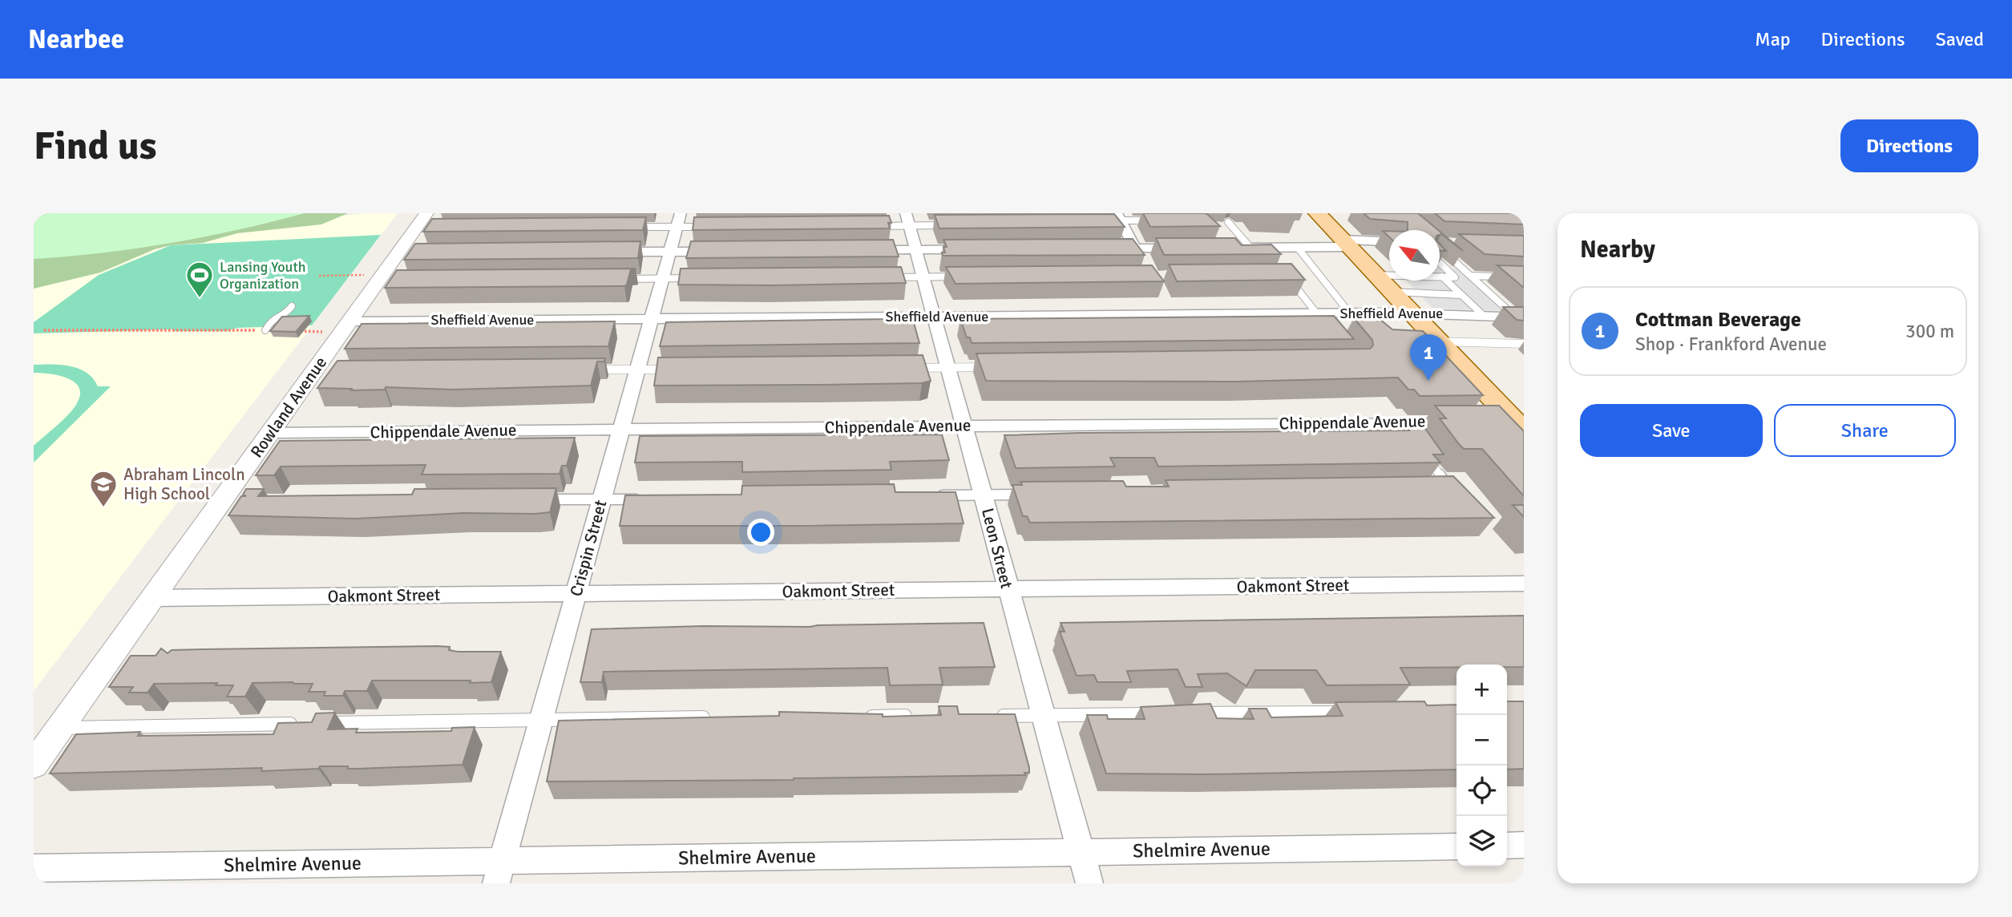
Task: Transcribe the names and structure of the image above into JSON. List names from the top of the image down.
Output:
{
  "streets": {
    "street": [
      "Sheffield Avenue",
      "Rowland Avenue",
      "Chippendale Avenue",
      "Crispin Street",
      "Leon Street",
      "Oakmont Street",
      "Shelmire Avenue"
    ]
  },
  "crossings": [
    ["Sheffield Avenue", "Rowland Avenue"],
    ["Sheffield Avenue", "Crispin Street"],
    ["Sheffield Avenue", "Leon Street"],
    ["Rowland Avenue", "Chippendale Avenue"],
    ["Rowland Avenue", "Oakmont Street"],
    ["Chippendale Avenue", "Crispin Street"],
    ["Chippendale Avenue", "Leon Street"],
    ["Crispin Street", "Oakmont Street"],
    ["Crispin Street", "Shelmire Avenue"],
    ["Leon Street", "Oakmont Street"],
    ["Leon Street", "Shelmire Avenue"]
  ],
  "places": {
    "sports": ["Lansing Youth Organization"],
    "school or university": ["Abraham Lincoln High School"]
  },
  "north": "top left",
  "page": {
    "header": "Nearbee",
    "nav": ["Map", "Directions", "Saved"],
    "buttons": [
      "Directions",
      ["Save", "Share"]
    ],
    "title": "Find us",
    "heading": "Nearby",
    "list": [
      {
        "mark": "1",
        "name": "Cottman Beverage",
        "note": "Shop · Frankford Avenue",
        "value": "300 m"
      }
    ],
    "pins": "1",
    "map_buttons": ["+", "−"]
  }
}
